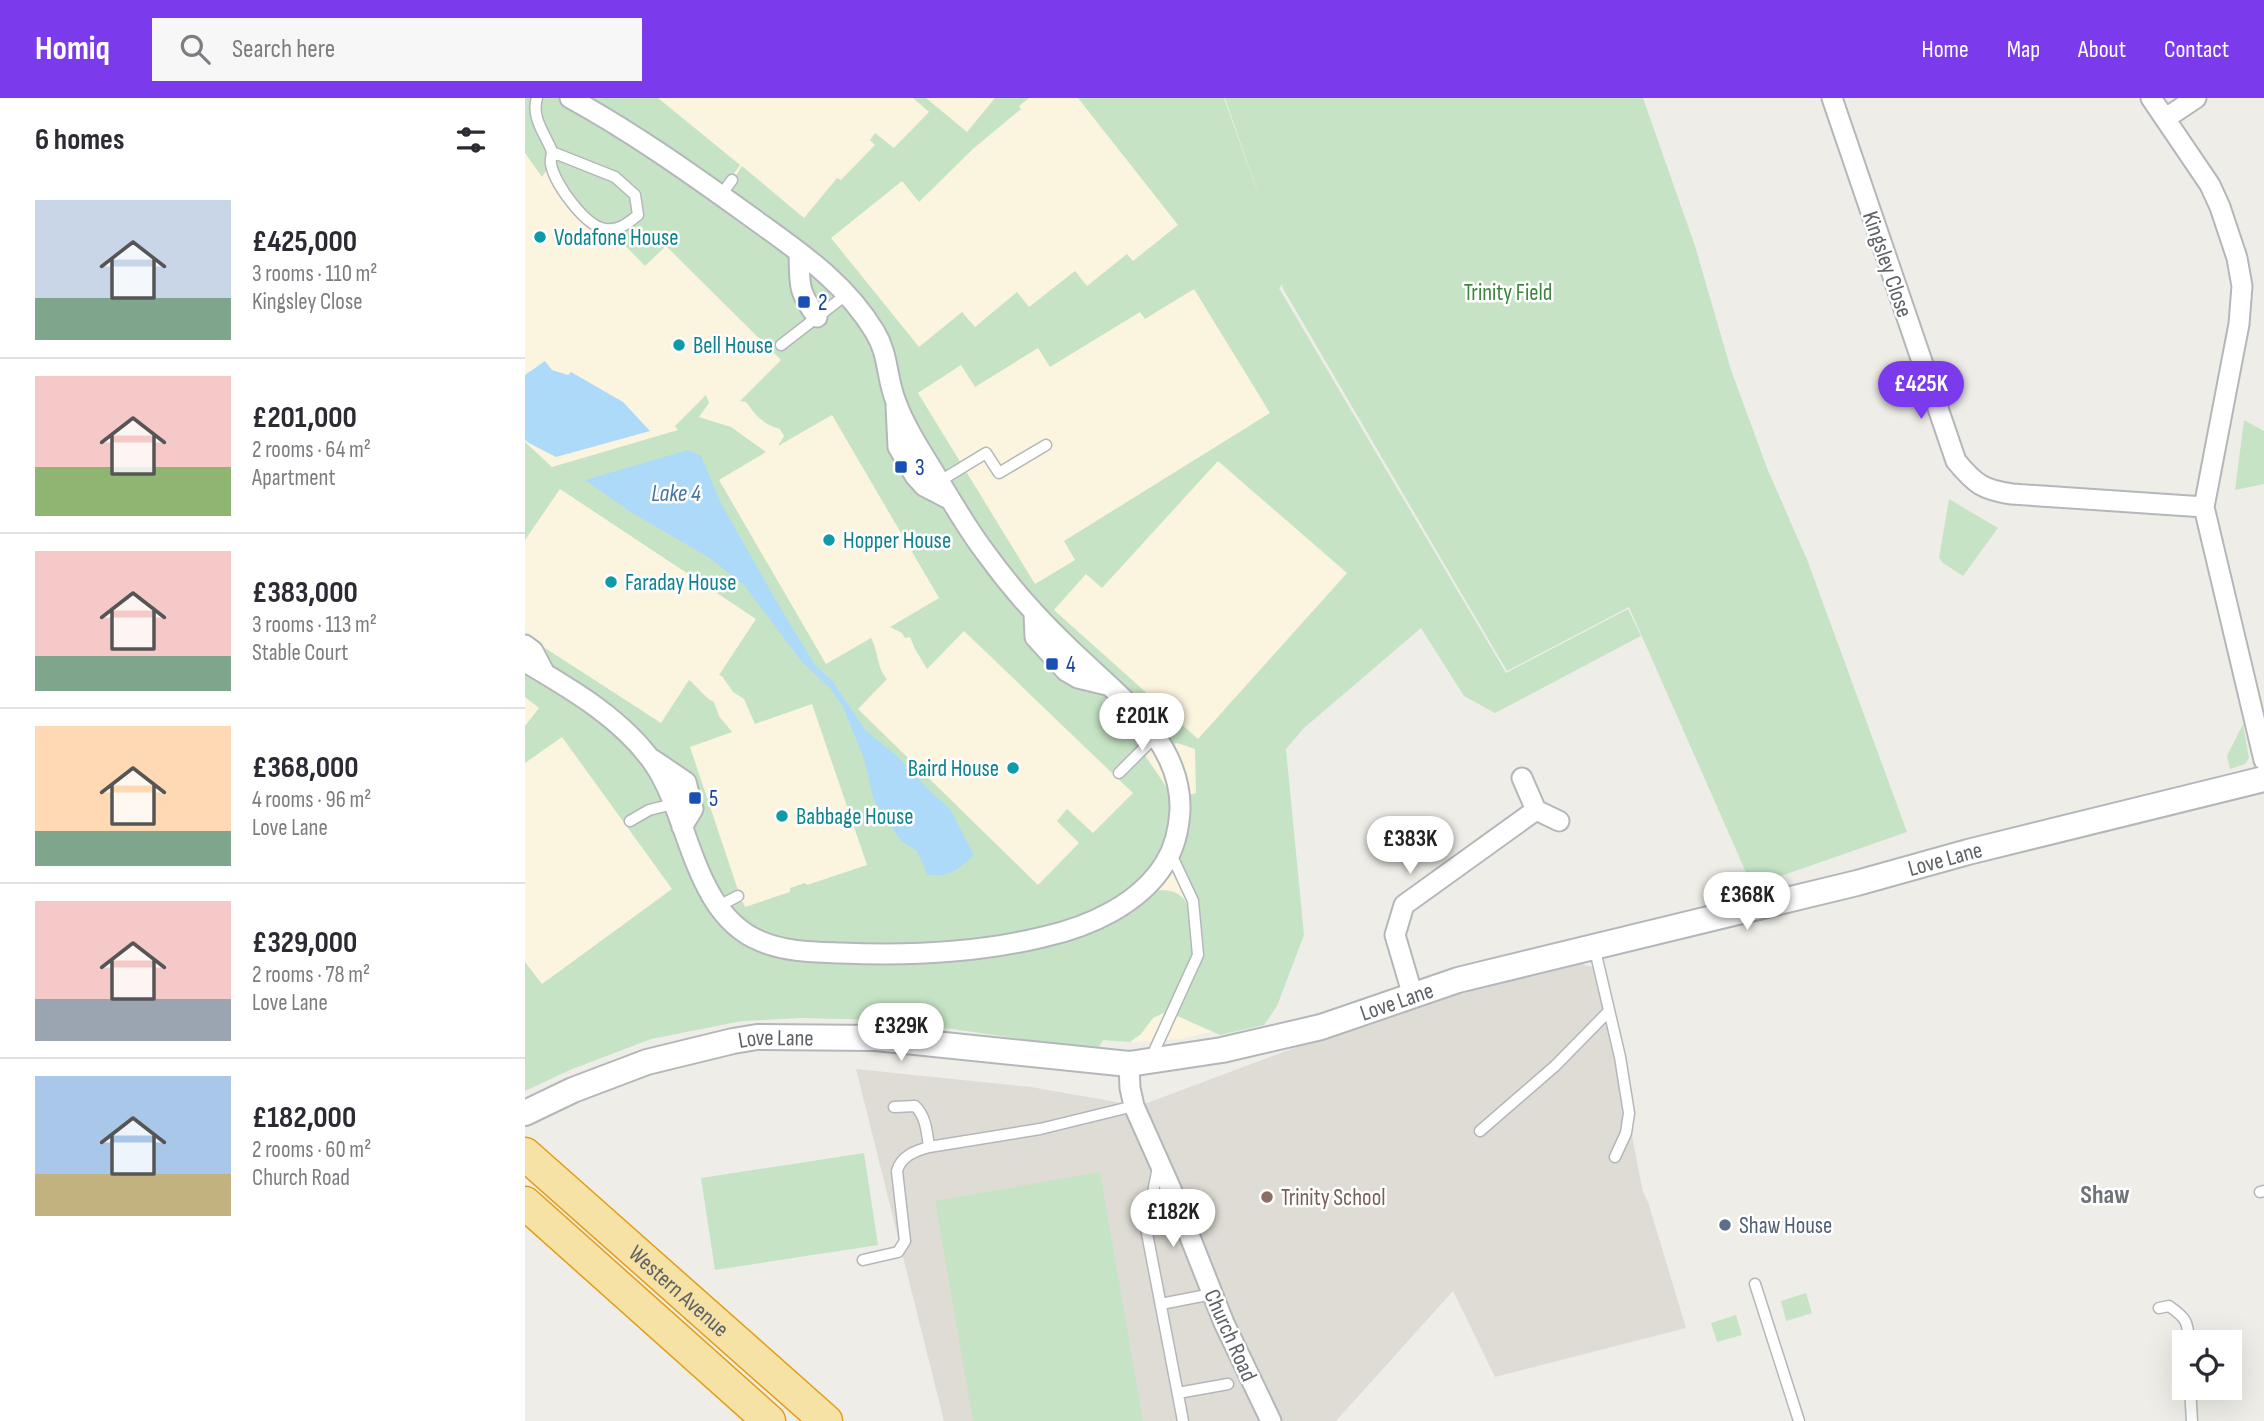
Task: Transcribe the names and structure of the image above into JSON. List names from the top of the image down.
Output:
{
  "streets": {
    "highway": ["Western Avenue"],
    "street": ["Kingsley Close", "Love Lane", "Church Road"]
  },
  "crossings": [
    ["Love Lane", "Church Road"]
  ],
  "districts": ["Shaw"],
  "water": ["Lake 4"],
  "parks": ["Trinity Field"],
  "places": {
    "other": [
      "Vodafone House",
      "Bell House",
      "Hopper House",
      "Faraday House",
      "Baird House",
      "Babbage House",
      "Trinity School",
      "Shaw House"
    ],
    "transit": [
      "2",
      "3",
      "4",
      "5"
    ]
  },
  "page": {
    "header": "Homiq",
    "search": "Search here",
    "nav": [
      "Home",
      "Map",
      "About",
      "Contact"
    ],
    "heading": "6 homes",
    "list": [
      {
        "name": "£425,000",
        "note": "3 rooms · 110 m² · Kingsley Close"
      },
      {
        "name": "£201,000",
        "note": "2 rooms · 64 m² · Apartment"
      },
      {
        "name": "£383,000",
        "note": "3 rooms · 113 m² · Stable Court"
      },
      {
        "name": "£368,000",
        "note": "4 rooms · 96 m² · Love Lane"
      },
      {
        "name": "£329,000",
        "note": "2 rooms · 78 m² · Love Lane"
      },
      {
        "name": "£182,000",
        "note": "2 rooms · 60 m² · Church Road"
      }
    ],
    "price": [
      "£425K",
      "£201K",
      "£383K",
      "£368K",
      "£329K",
      "£182K"
    ]
  }
}
